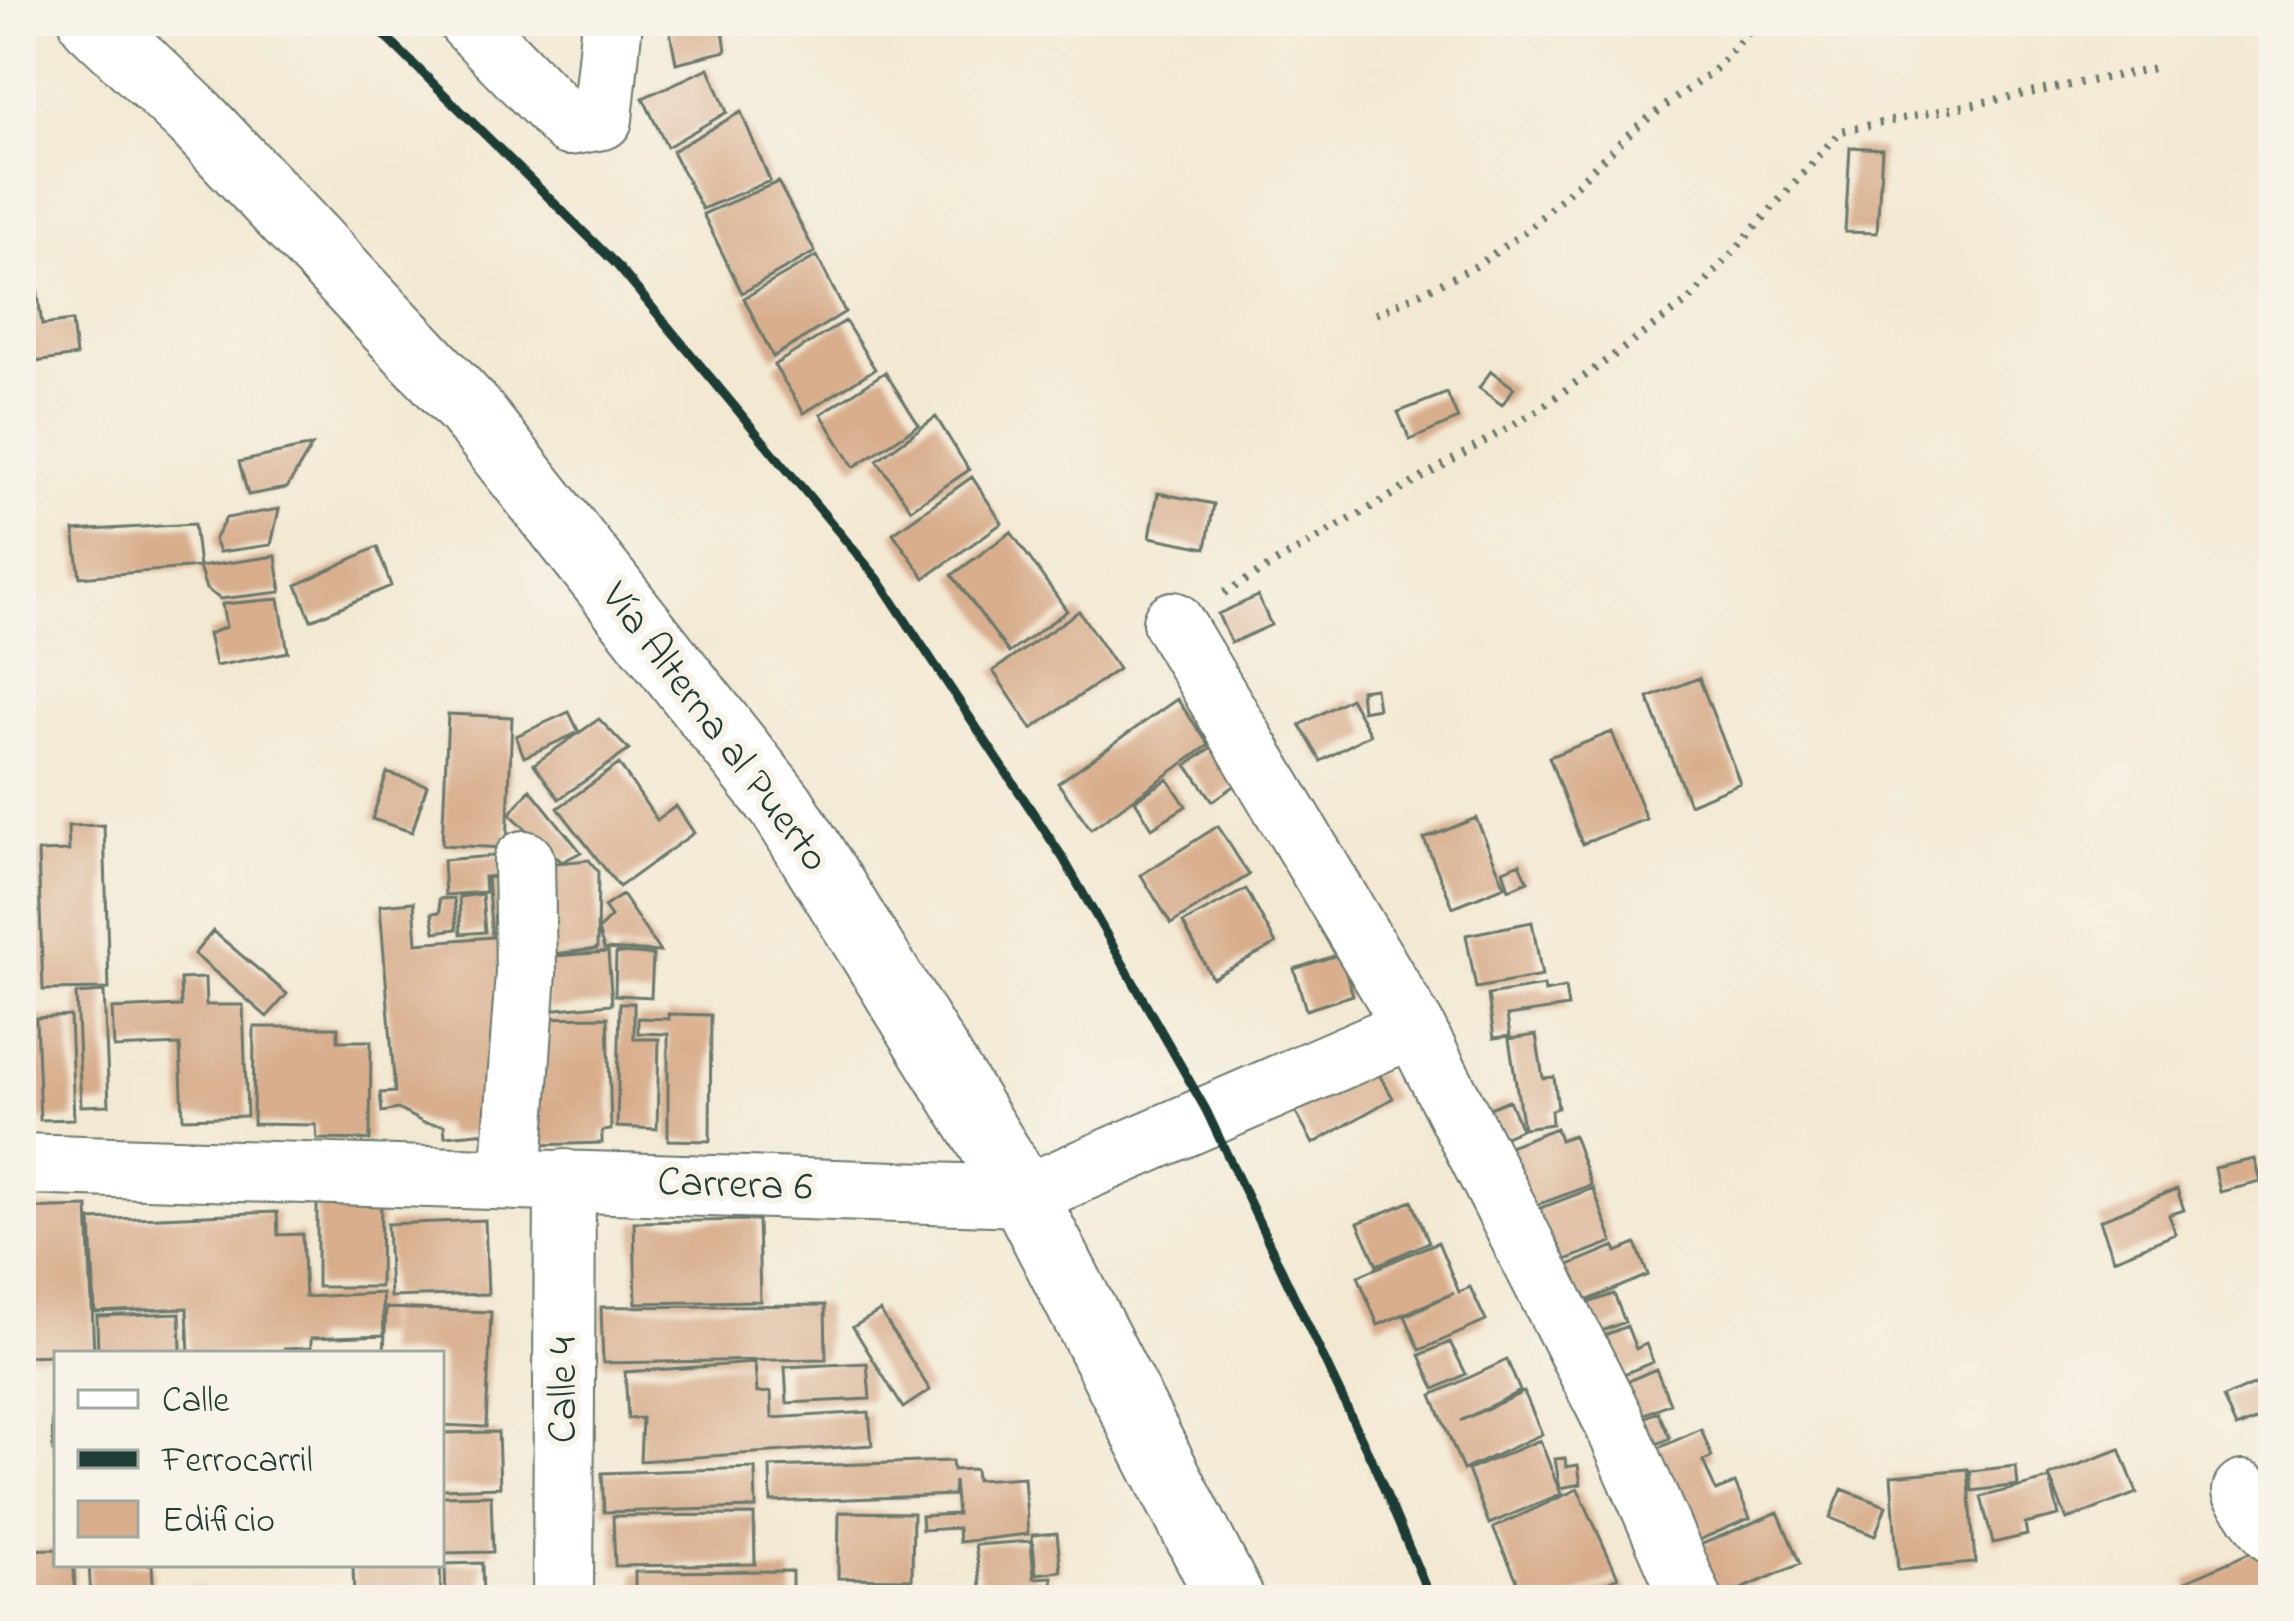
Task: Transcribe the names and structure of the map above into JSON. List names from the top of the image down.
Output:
{
  "streets": {
    "main road": ["Vía Alterna al Puerto"],
    "street": ["Carrera 6", "Calle 4"]
  },
  "crossings": [
    ["Vía Alterna al Puerto", "Carrera 6"],
    ["Carrera 6", "Calle 4"]
  ],
  "legend": ["Calle", "Ferrocarril", "Edificio"]
}
